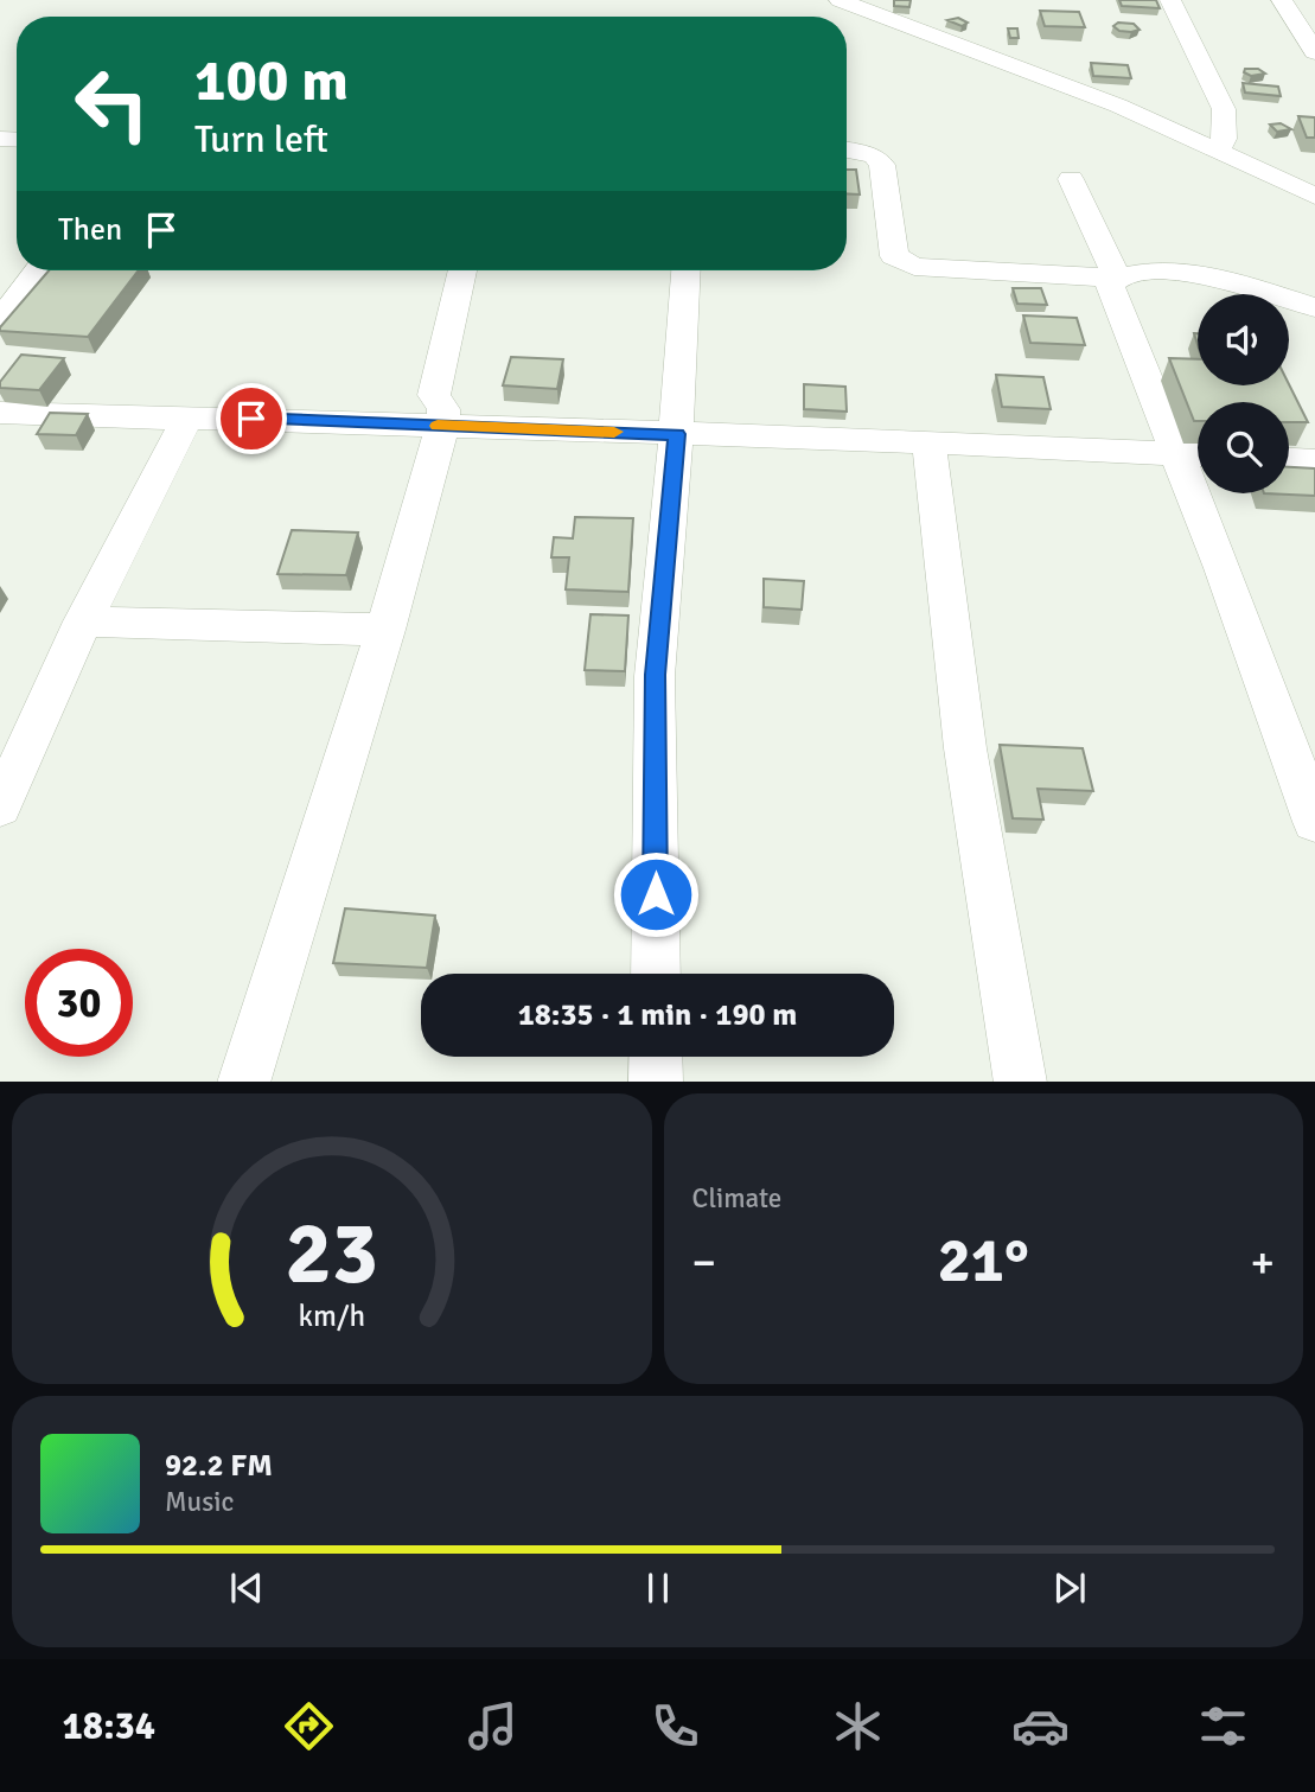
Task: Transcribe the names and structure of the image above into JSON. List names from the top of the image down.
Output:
{
  "page": {
    "turn": ["100 m", "Turn left"],
    "then": "Then",
    "limit": "30",
    "trip": "18:35 · 1 min · 190 m",
    "tile": "Climate",
    "heat": ["−", "21°", "+"],
    "song": ["92.2 FM", "Music"],
    "tabs": "18:34",
    "gauge": ["23", "km/h"]
  }
}
